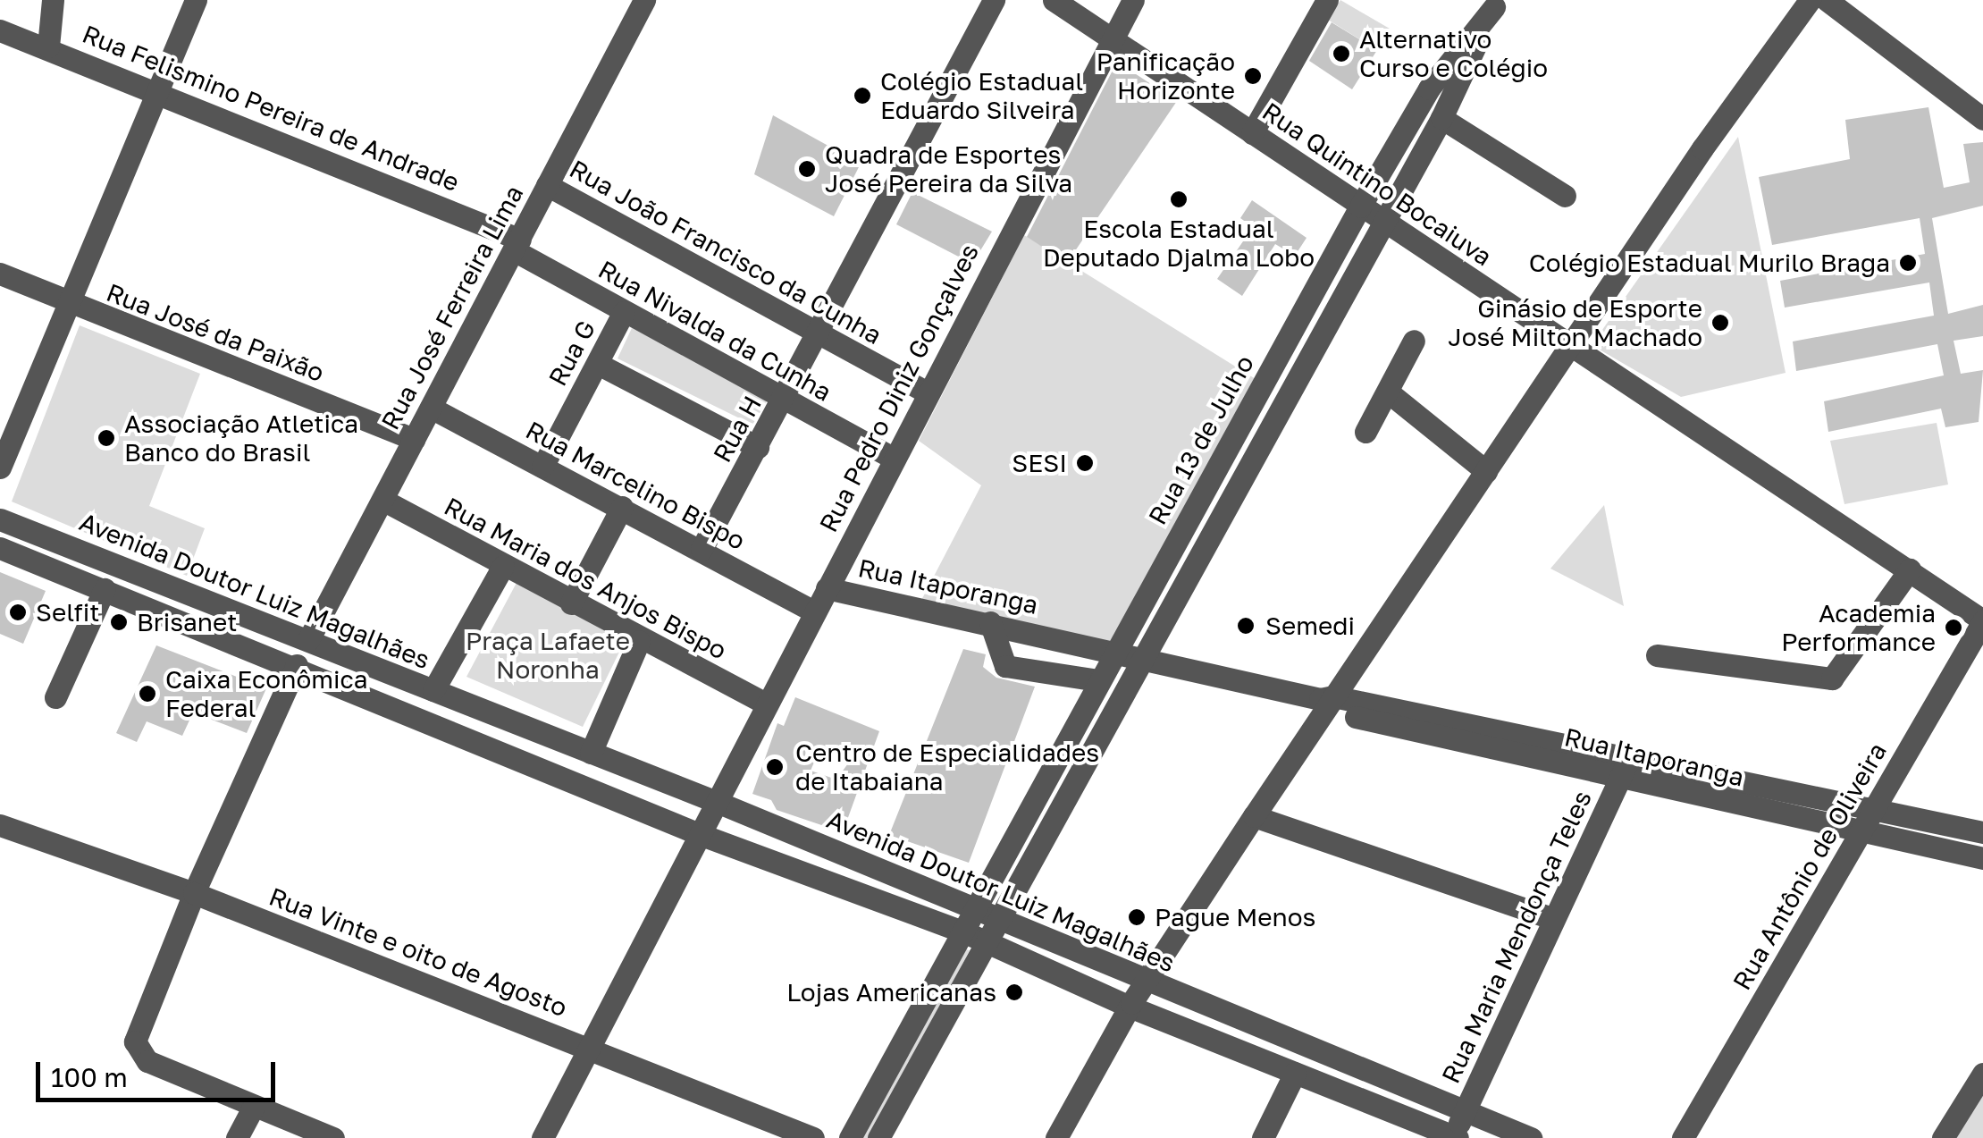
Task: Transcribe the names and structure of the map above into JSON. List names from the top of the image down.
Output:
{
  "streets": {
    "street": [
      "Rua Felismino Pereira de Andrade",
      "Rua Quintino Bocaiuva",
      "Rua João Francisco da Cunha",
      "Rua José Ferreira Lima",
      "Rua Nivalda da Cunha",
      "Rua José da Paixão",
      "Rua G",
      "Rua Pedro Diniz Gonçalves",
      "Rua H",
      "Rua 13 de Julho",
      "Rua Marcelino Bispo",
      "Rua Maria dos Anjos Bispo",
      "Rua Itaporanga",
      "Avenida Doutor Luiz Magalhães",
      "Rua Antônio de Oliveira",
      "Rua Maria Mendonça Teles",
      "Rua Vinte e oito de Agosto"
    ]
  },
  "crossings": [
    ["Rua Felismino Pereira de Andrade", "Rua José Ferreira Lima"],
    ["Rua Felismino Pereira de Andrade", "Rua Nivalda da Cunha"],
    ["Rua Quintino Bocaiuva", "Rua Pedro Diniz Gonçalves"],
    ["Rua Quintino Bocaiuva", "Rua 13 de Julho"],
    ["Rua Quintino Bocaiuva", "Rua Antônio de Oliveira"],
    ["Rua João Francisco da Cunha", "Rua José Ferreira Lima"],
    ["Rua João Francisco da Cunha", "Rua Pedro Diniz Gonçalves"],
    ["Rua João Francisco da Cunha", "Rua H"],
    ["Rua José Ferreira Lima", "Rua Nivalda da Cunha"],
    ["Rua José Ferreira Lima", "Rua José da Paixão"],
    ["Rua José Ferreira Lima", "Rua Marcelino Bispo"],
    ["Rua José Ferreira Lima", "Rua Maria dos Anjos Bispo"],
    ["Rua José Ferreira Lima", "Avenida Doutor Luiz Magalhães"],
    ["Rua Nivalda da Cunha", "Rua G"],
    ["Rua Nivalda da Cunha", "Rua Pedro Diniz Gonçalves"],
    ["Rua Nivalda da Cunha", "Rua H"],
    ["Rua G", "Rua Marcelino Bispo"],
    ["Rua Pedro Diniz Gonçalves", "Rua Marcelino Bispo"],
    ["Rua Pedro Diniz Gonçalves", "Rua Maria dos Anjos Bispo"],
    ["Rua Pedro Diniz Gonçalves", "Rua Itaporanga"],
    ["Rua Pedro Diniz Gonçalves", "Avenida Doutor Luiz Magalhães"],
    ["Rua Pedro Diniz Gonçalves", "Rua Vinte e oito de Agosto"],
    ["Rua H", "Rua Marcelino Bispo"],
    ["Rua 13 de Julho", "Rua Itaporanga"],
    ["Rua 13 de Julho", "Avenida Doutor Luiz Magalhães"],
    ["Rua Itaporanga", "Rua Antônio de Oliveira"],
    ["Rua Itaporanga", "Rua Maria Mendonça Teles"],
    ["Avenida Doutor Luiz Magalhães", "Rua Maria Mendonça Teles"]
  ],
  "parks": ["Praça Lafaete Noronha"],
  "places": [
    "Alternativo Curso e Colégio",
    "Panificação Horizonte",
    "Colégio Estadual Eduardo Silveira",
    "Quadra de Esportes José Pereira da Silva",
    "Escola Estadual Deputado Djalma Lobo",
    "Colégio Estadual Murilo Braga",
    "Ginásio de Esporte José Milton Machado",
    "Associação Atletica Banco do Brasil",
    "SESI",
    "Selfit",
    "Brisanet",
    "Semedi",
    "Academia Performance",
    "Caixa Econômica Federal",
    "Centro de Especialidades de Itabaiana",
    "Pague Menos",
    "Lojas Americanas"
  ],
  "scale_bar": "100 m"
}
